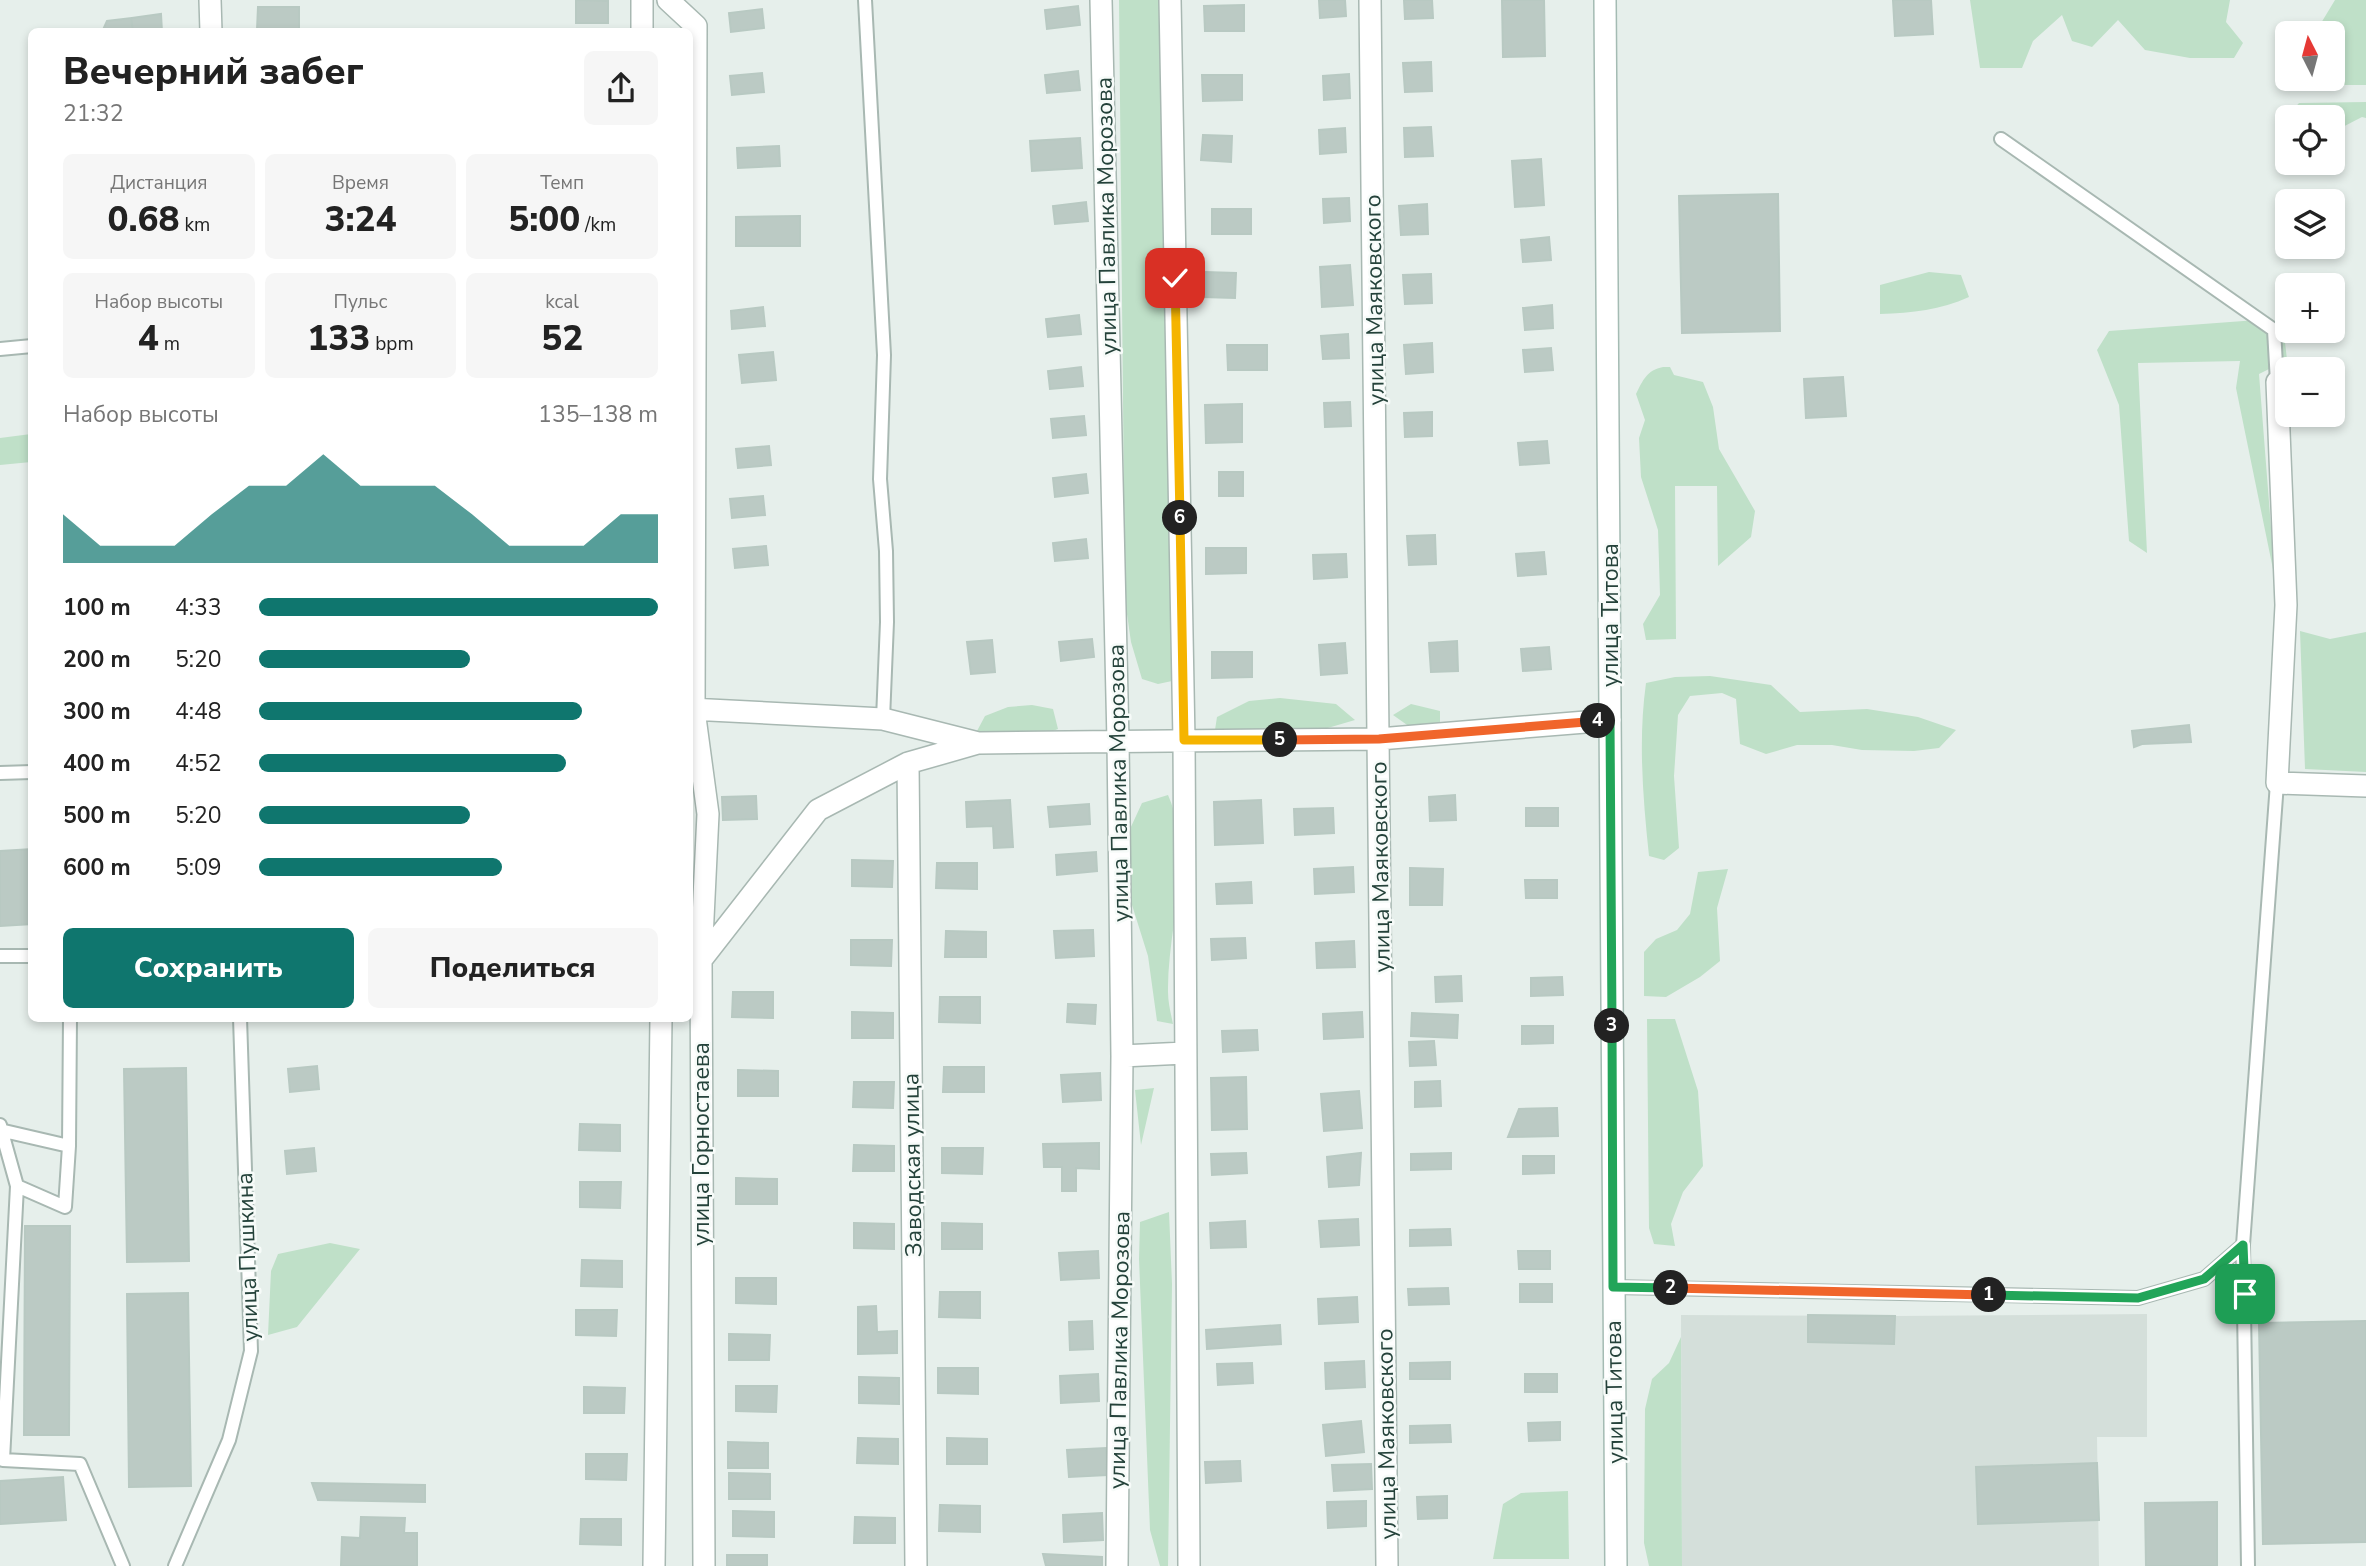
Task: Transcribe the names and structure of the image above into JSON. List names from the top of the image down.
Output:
{
  "streets": {
    "street": [
      "улица Павлика Морозова",
      "улица Маяковского",
      "улица Титова",
      "улица Горностаева",
      "Заводская улица"
    ],
    "lane": ["улица Пушкина"]
  },
  "north": "top",
  "page": {
    "map_buttons": ["+", "−"],
    "heading": ["Вечерний забег", "21:32"],
    "stats": [
      ["Дистанция", "0.68 km"],
      ["Время", "3:24"],
      ["Темп", "5:00 /km"],
      ["Набор высоты", "4 m"],
      ["Пульс", "133 bpm"],
      ["kcal", "52"]
    ],
    "chart": ["Набор высоты", "135–138 m"],
    "pins": [
      "6",
      "4",
      "5",
      "3",
      "2",
      "1"
    ],
    "list": [
      {
        "name": "100 m",
        "note": "4:33"
      },
      {
        "name": "200 m",
        "note": "5:20"
      },
      {
        "name": "300 m",
        "note": "4:48"
      },
      {
        "name": "400 m",
        "note": "4:52"
      },
      {
        "name": "500 m",
        "note": "5:20"
      },
      {
        "name": "600 m",
        "note": "5:09"
      }
    ],
    "buttons": ["Сохранить", "Поделиться"]
  }
}
